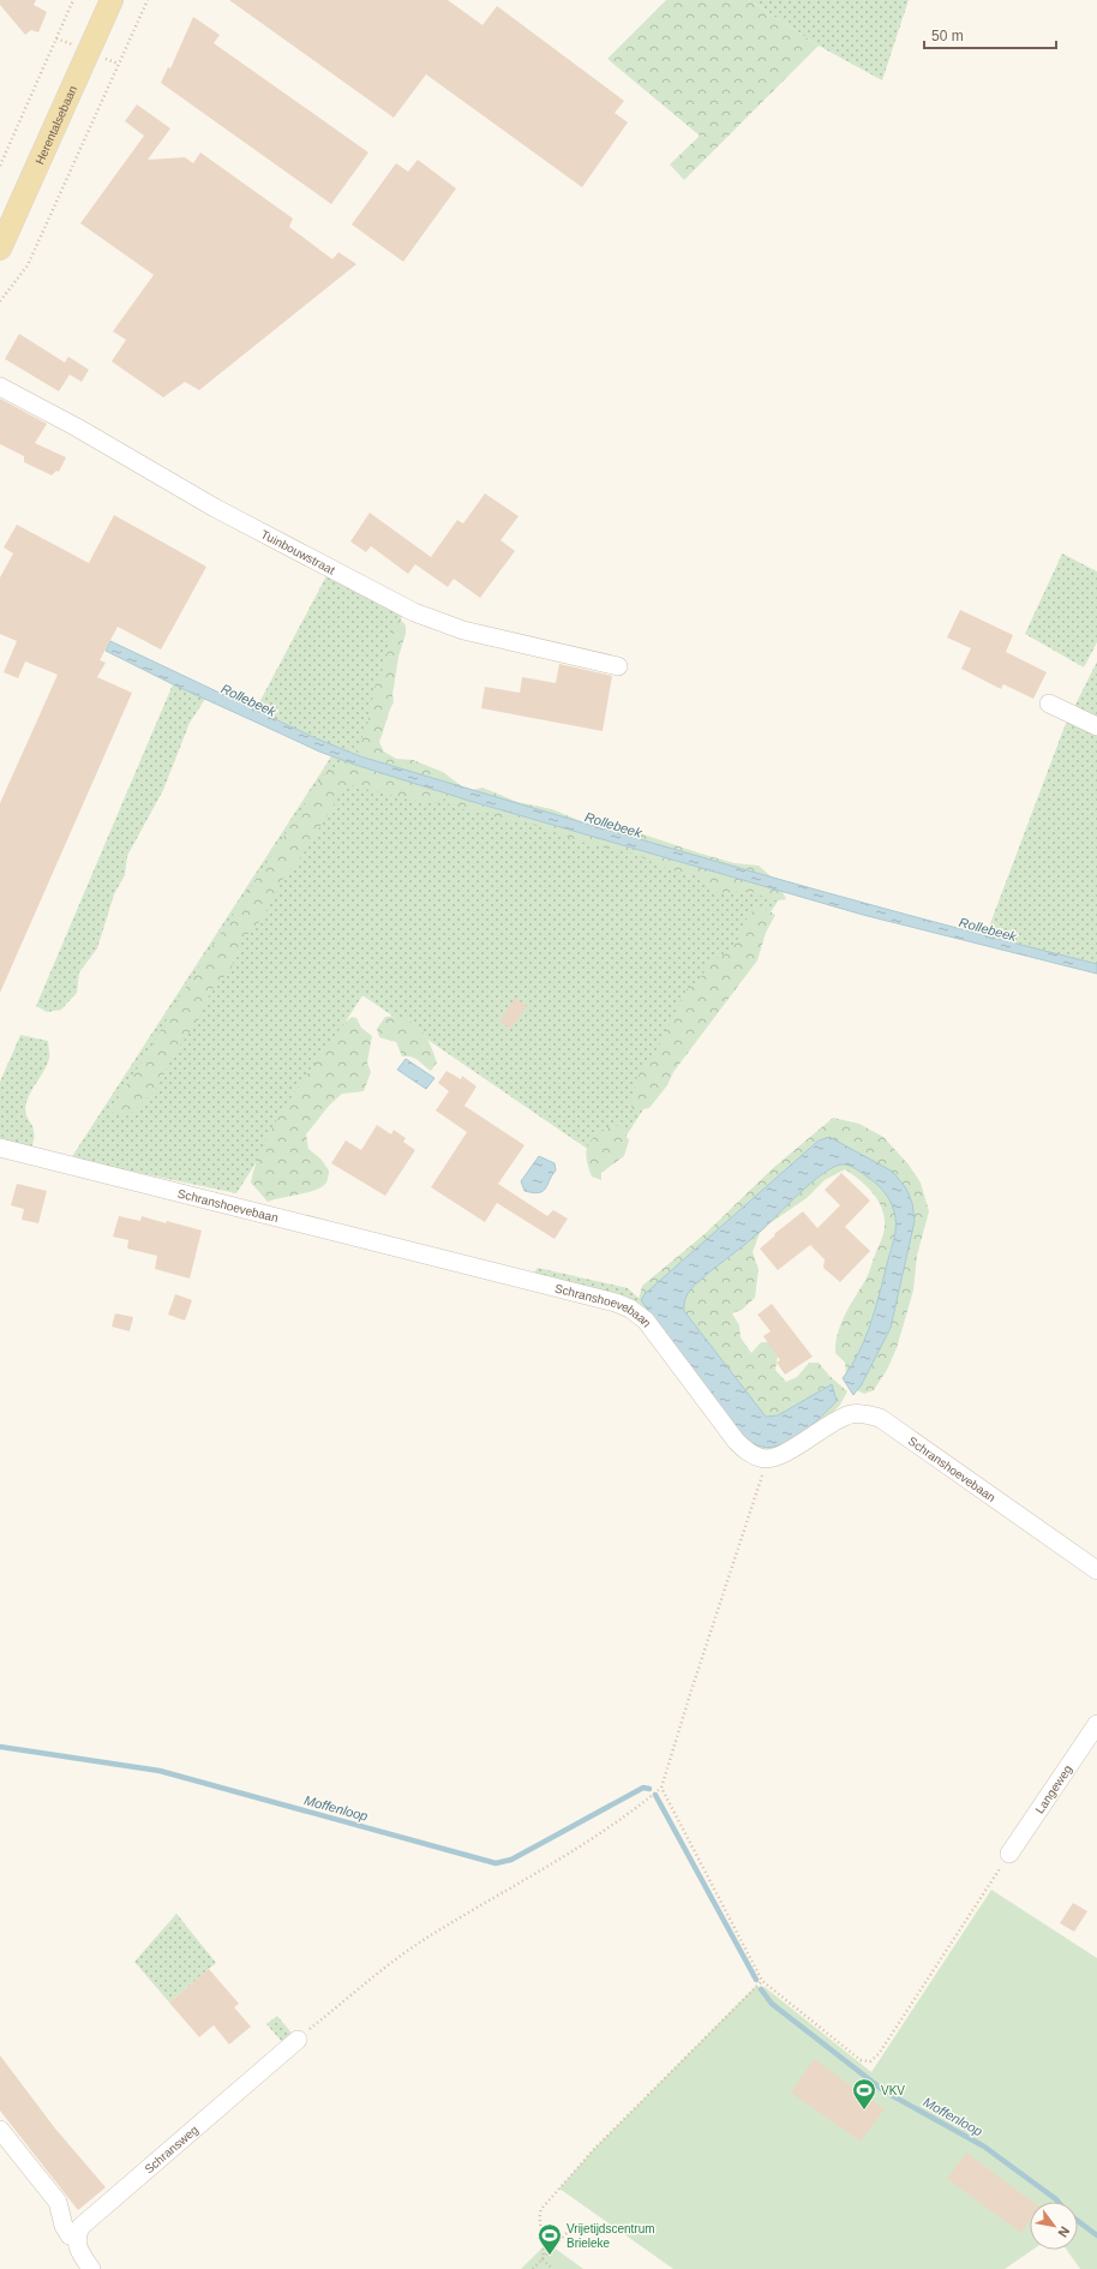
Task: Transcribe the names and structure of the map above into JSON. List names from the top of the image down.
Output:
{
  "streets": {
    "main road": ["Herentalsebaan"],
    "street": [
      "Tuinbouwstraat",
      "Schranshoevebaan",
      "Langeweg",
      "Schransweg"
    ]
  },
  "water": ["Rollebeek", "Moffenloop"],
  "places": {
    "sports": ["VKV", "Vrijetijdscentrum Brieleke"]
  },
  "scale_bar": "50 m",
  "north": "bottom right"
}
